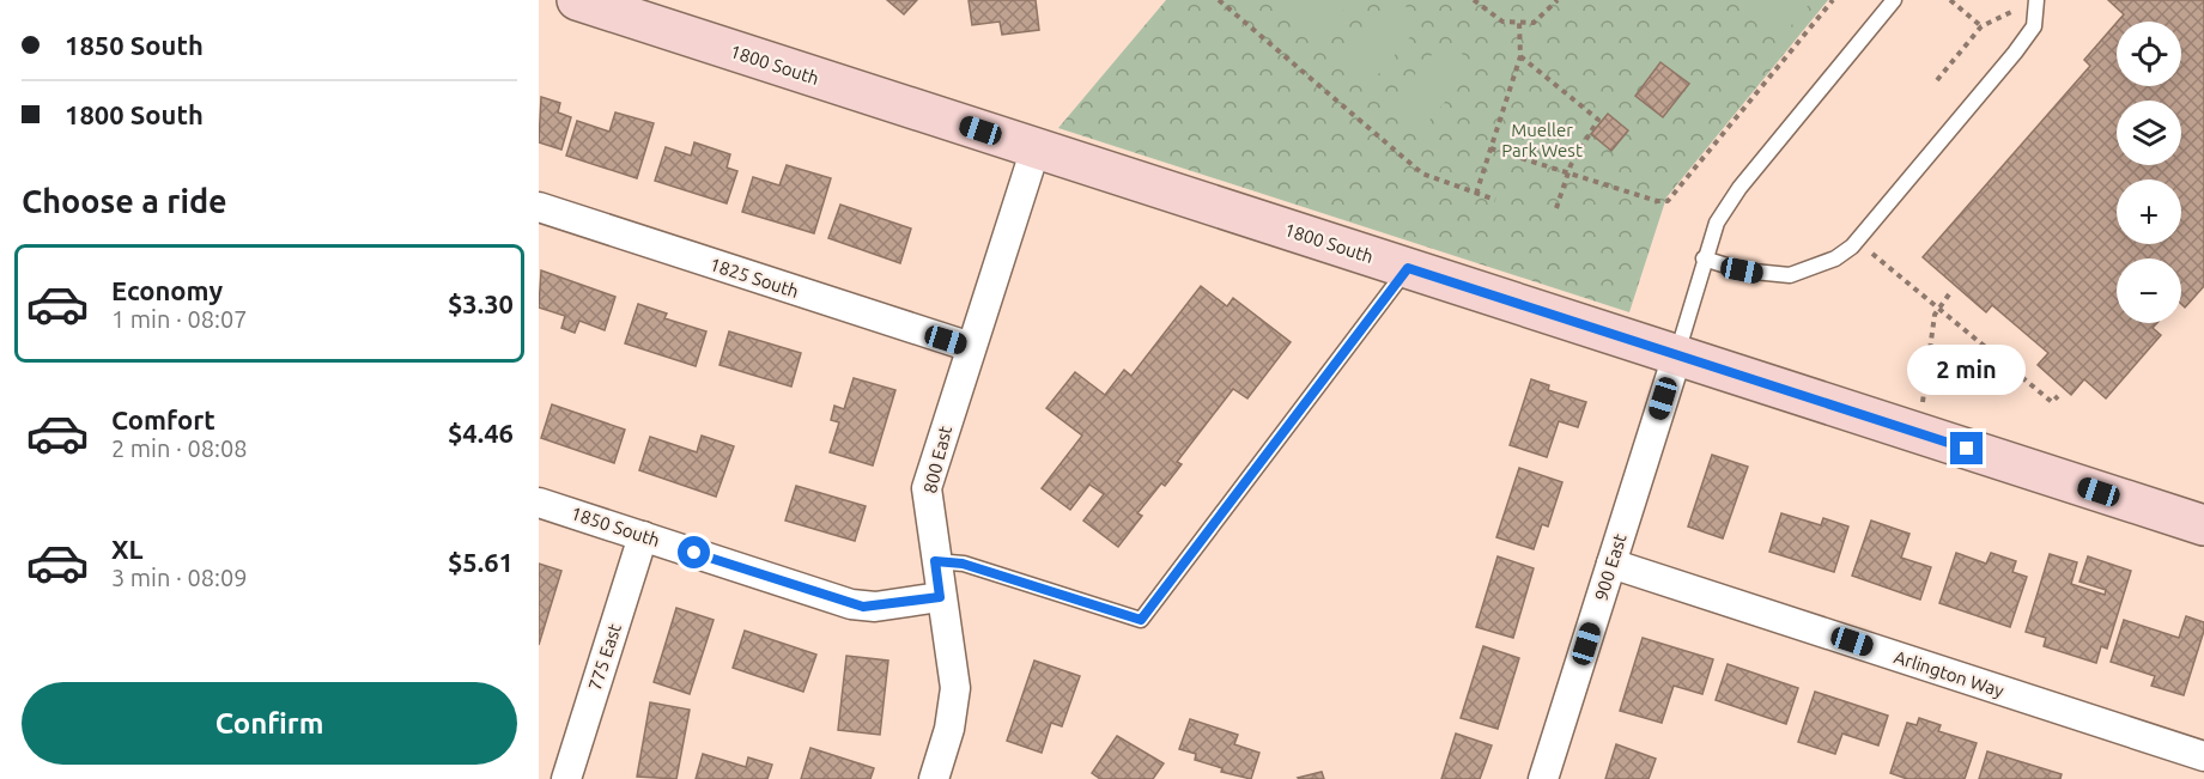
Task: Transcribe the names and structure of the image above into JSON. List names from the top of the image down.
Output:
{
  "streets": {
    "main road": ["1800 South"],
    "street": [
      "1825 South",
      "800 East",
      "1850 South",
      "900 East",
      "775 East",
      "Arlington Way"
    ]
  },
  "crossings": [
    ["1800 South", "800 East"],
    ["1800 South", "900 East"],
    ["1825 South", "800 East"],
    ["800 East", "1850 South"],
    ["1850 South", "775 East"],
    ["900 East", "Arlington Way"]
  ],
  "parks": ["Mueller Park West"],
  "page": {
    "banner": ["1850 South", "1800 South"],
    "map_buttons": ["+", "−"],
    "heading": "Choose a ride",
    "list": [
      {
        "name": "Economy",
        "note": "1 min · 08:07",
        "value": "$3.30"
      },
      {
        "name": "Comfort",
        "note": "2 min · 08:08",
        "value": "$4.46"
      },
      {
        "name": "XL",
        "note": "3 min · 08:09",
        "value": "$5.61"
      }
    ],
    "bubble": "2 min",
    "buttons": "Confirm"
  }
}
